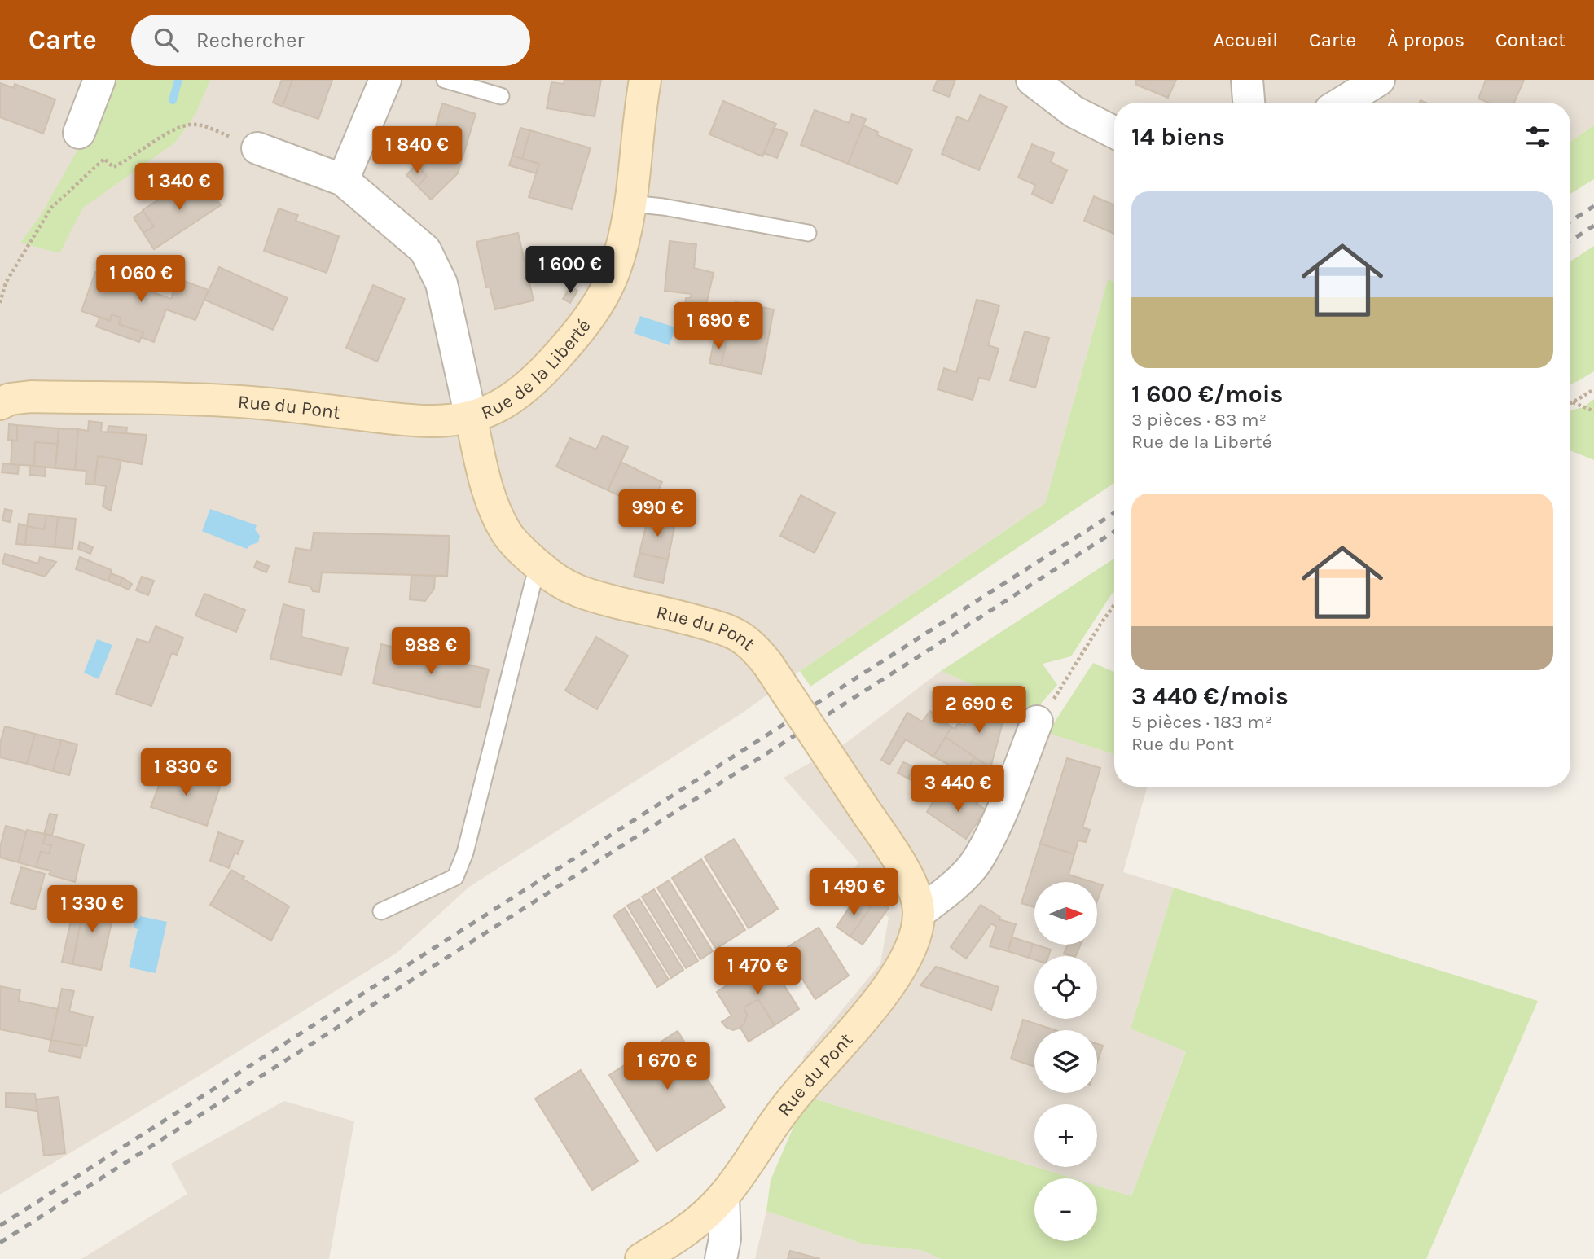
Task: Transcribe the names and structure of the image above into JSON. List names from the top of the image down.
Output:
{
  "streets": {
    "street": ["Rue de la Liberté", "Rue du Pont"]
  },
  "crossings": [
    ["Rue de la Liberté", "Rue du Pont"]
  ],
  "north": "right",
  "page": {
    "header": "Carte",
    "search": "Rechercher",
    "nav": [
      "Accueil",
      "Carte",
      "À propos",
      "Contact"
    ],
    "heading": "14 biens",
    "price": [
      "1 840 €",
      "1 340 €",
      "1 600 €",
      "1 060 €",
      "1 690 €",
      "990 €",
      "988 €",
      "2 690 €",
      "1 830 €",
      "3 440 €",
      "1 490 €",
      "1 330 €",
      "1 470 €",
      "1 670 €"
    ],
    "list": [
      {
        "name": "1 600 €/mois",
        "note": "3 pièces · 83 m² · Rue de la Liberté"
      },
      {
        "name": "3 440 €/mois",
        "note": "5 pièces · 183 m² · Rue du Pont"
      }
    ],
    "map_buttons": ["+", "−"]
  }
}
